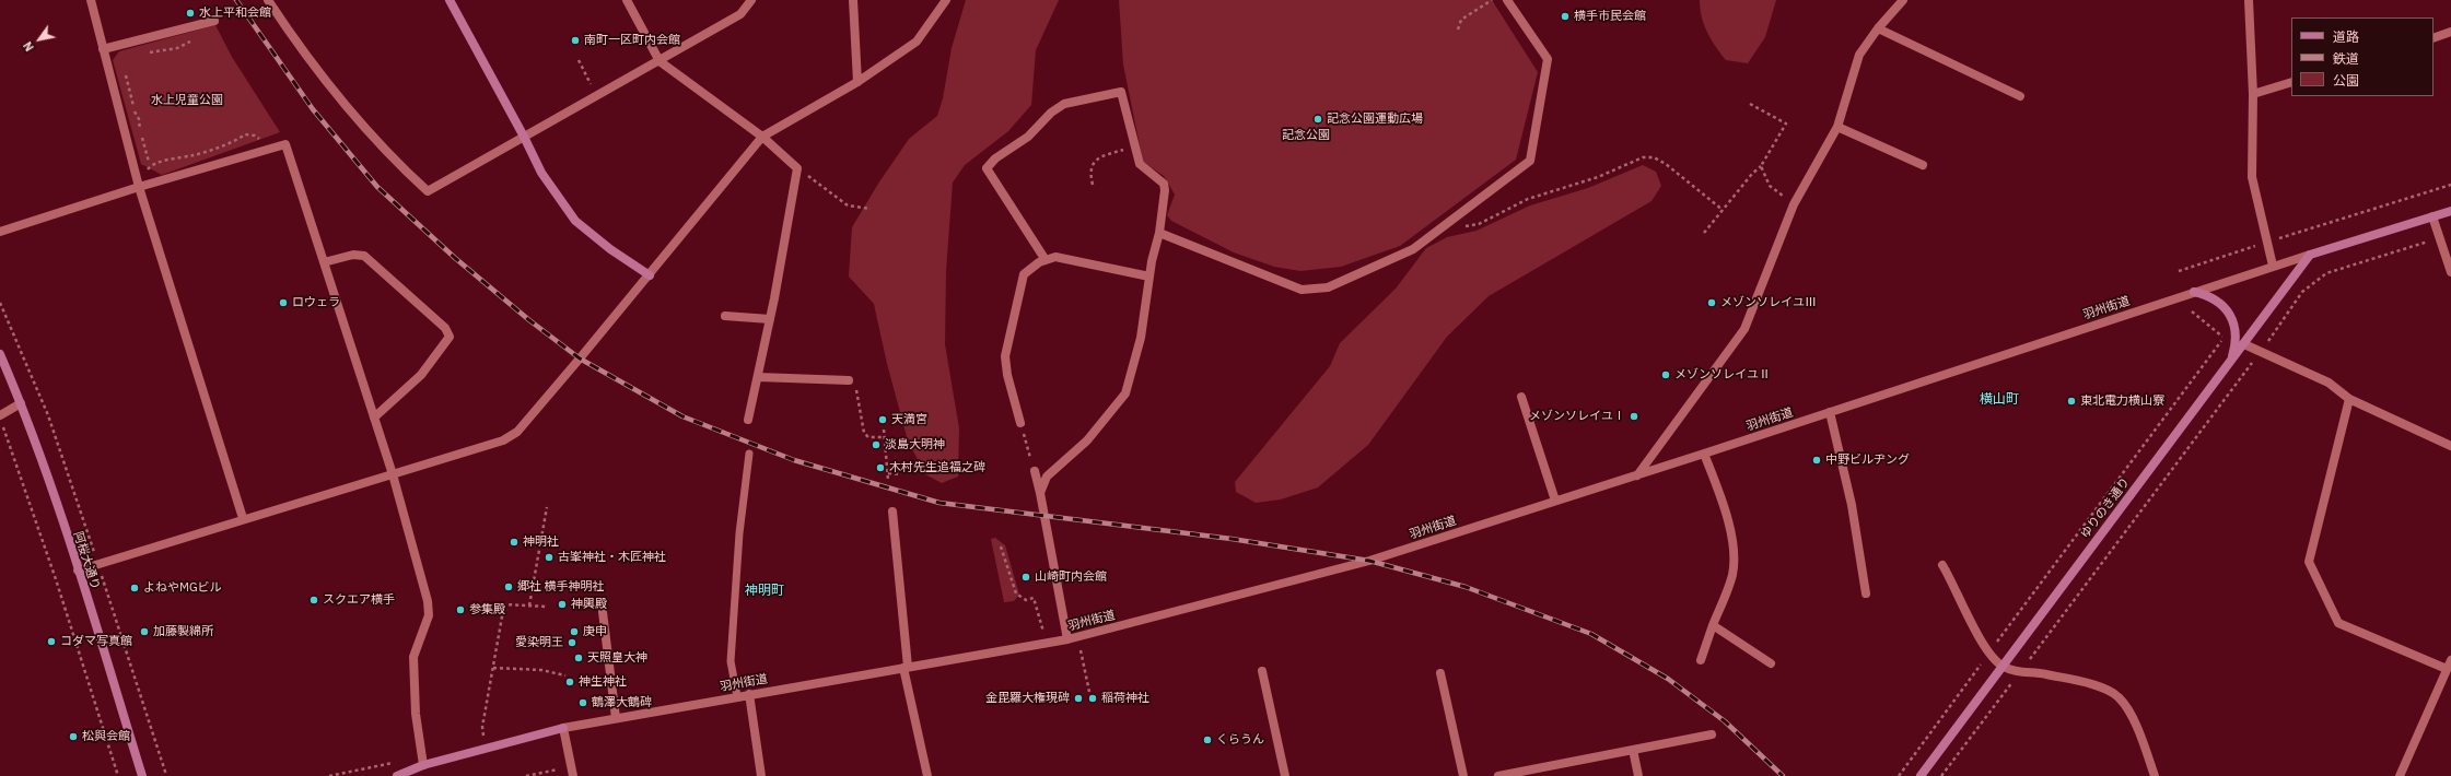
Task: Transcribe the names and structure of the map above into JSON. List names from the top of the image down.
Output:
{
  "streets": {
    "street": ["羽州街道", "ゆりのき通り", "阿桜大通り"]
  },
  "crossings": [
    ["羽州街道", "ゆりのき通り"]
  ],
  "districts": ["横山町", "神明町"],
  "parks": ["水上児童公園", "記念公園"],
  "places": [
    "水上平和会館",
    "横手市民会館",
    "南町一区町内会館",
    "記念公園運動広場",
    "ロウェラ",
    "メゾンソレイユⅢ",
    "メゾンソレイユⅡ",
    "東北電力横山寮",
    "メゾンソレイユⅠ",
    "天満宮",
    "淡島大明神",
    "中野ビルヂング",
    "木村先生追福之碑",
    "神明社",
    "古峯神社・木匠神社",
    "山崎町内会館",
    "郷社 横手神明社",
    "よねやMGビル",
    "スクエア横手",
    "神輿殿",
    "参集殿",
    "加藤製綿所",
    "庚申",
    "コダマ写真館",
    "愛染明王",
    "天照皇大神",
    "神生神社",
    "金毘羅大権現碑",
    "稲荷神社",
    "鶴澤大鶴碑",
    "松與会館",
    "くらうん"
  ],
  "legend": ["道路", "鉄道", "公園"],
  "north": "bottom left"
}
